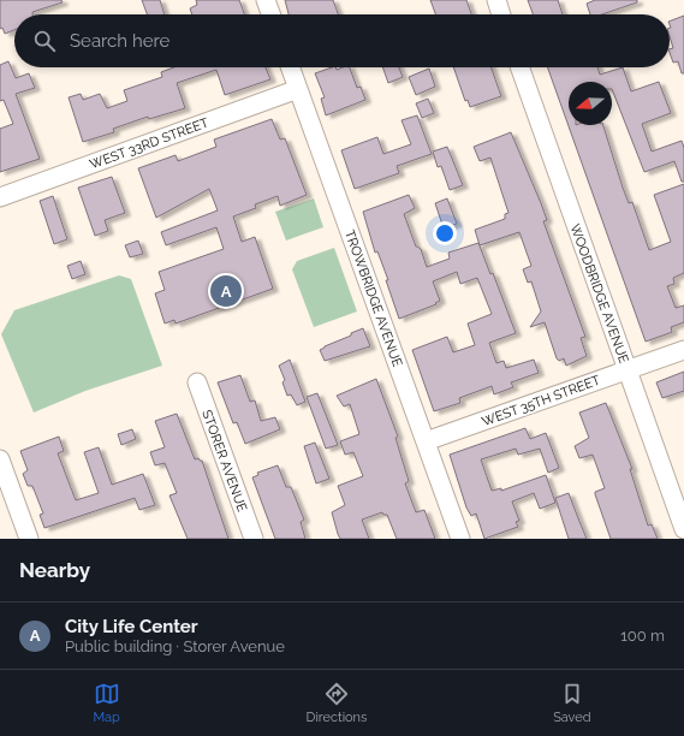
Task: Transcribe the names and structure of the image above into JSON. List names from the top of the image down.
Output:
{
  "streets": {
    "street": [
      "WEST 33RD STREET",
      "WOODBRIDGE AVENUE",
      "TROWBRIDGE AVENUE",
      "WEST 35TH STREET",
      "STORER AVENUE"
    ]
  },
  "crossings": [
    ["WEST 33RD STREET", "TROWBRIDGE AVENUE"],
    ["WOODBRIDGE AVENUE", "WEST 35TH STREET"],
    ["TROWBRIDGE AVENUE", "WEST 35TH STREET"]
  ],
  "north": "left",
  "page": {
    "search": "Search here",
    "pins": "A",
    "heading": "Nearby",
    "list": [
      {
        "mark": "A",
        "name": "City Life Center",
        "note": "Public building · Storer Avenue",
        "value": "100 m"
      }
    ],
    "nav": ["Map", "Directions", "Saved"]
  }
}
